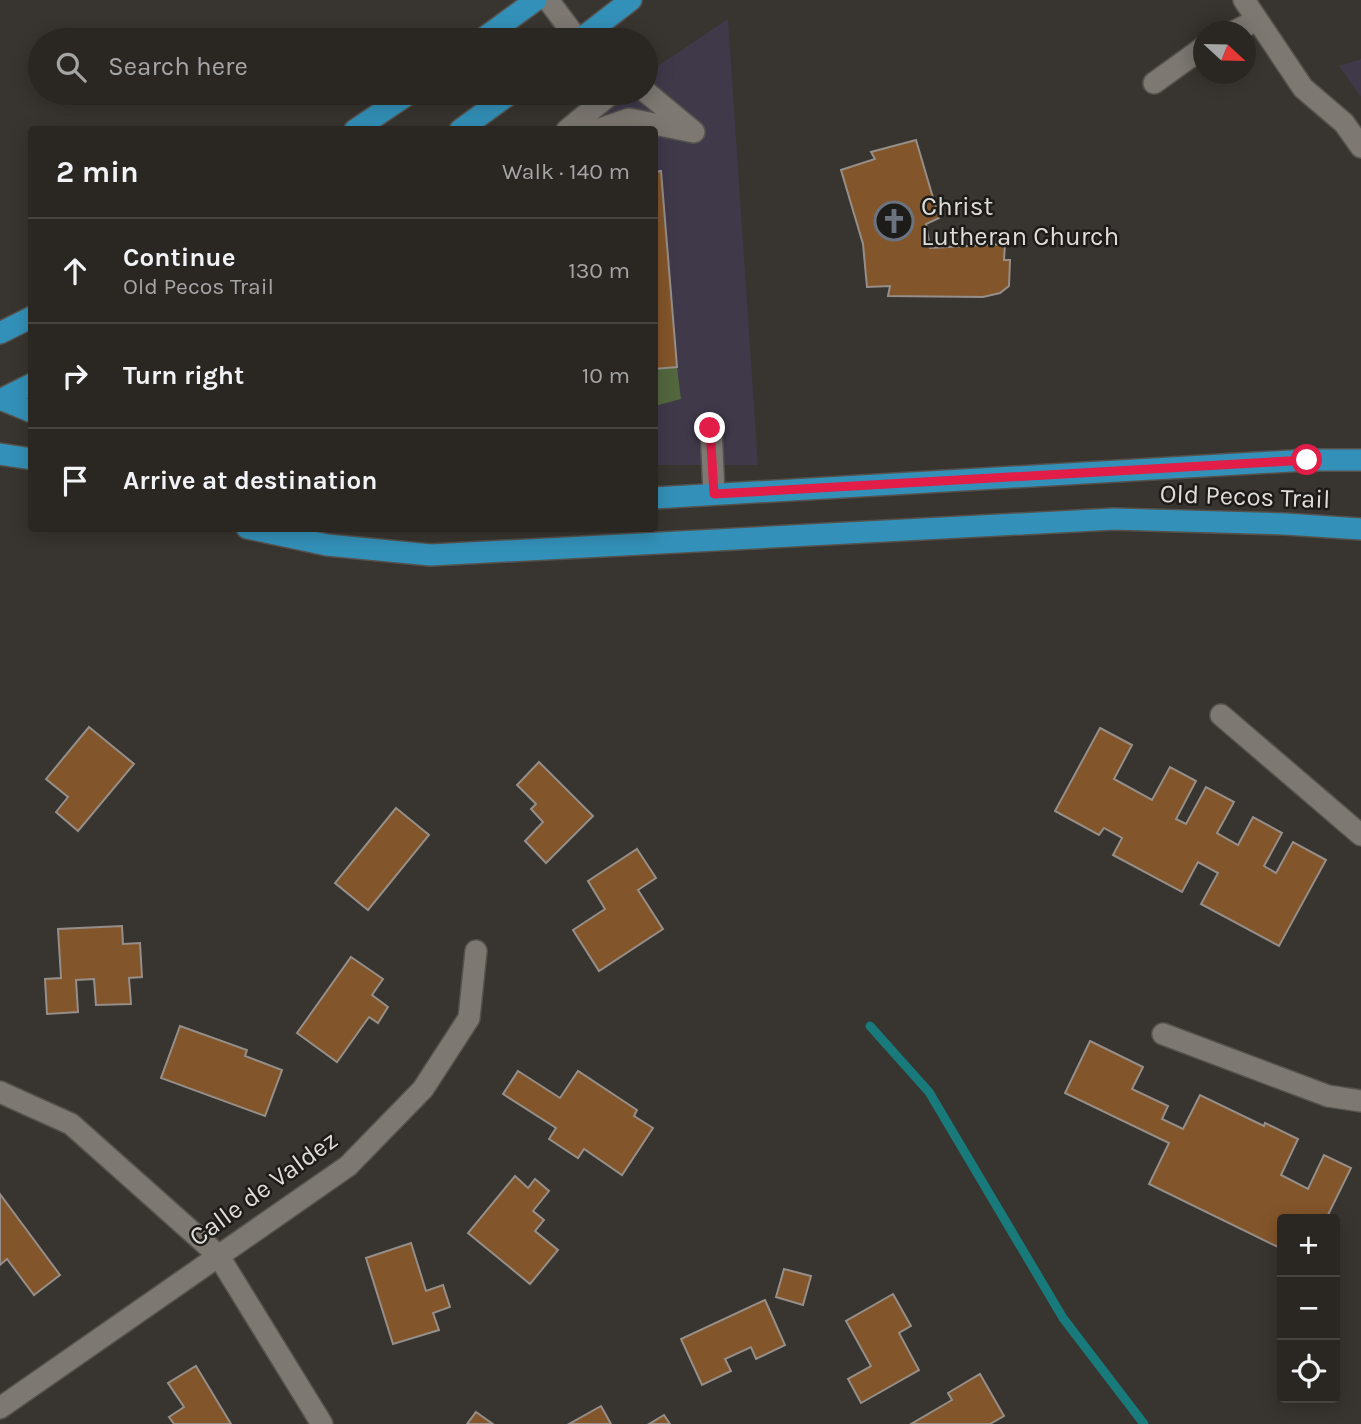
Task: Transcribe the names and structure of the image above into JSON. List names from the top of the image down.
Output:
{
  "streets": {
    "main road": ["Old Pecos Trail"],
    "street": ["Calle de Valdez"]
  },
  "places": {
    "church": ["Christ Lutheran Church"]
  },
  "north": "right",
  "page": {
    "search": "Search here",
    "heading": ["2 min", "Walk · 140 m"],
    "list": [
      ["Continue", "Old Pecos Trail", "130 m"],
      ["Turn right", "10 m"],
      "Arrive at destination"
    ],
    "map_buttons": ["+", "−"]
  }
}
